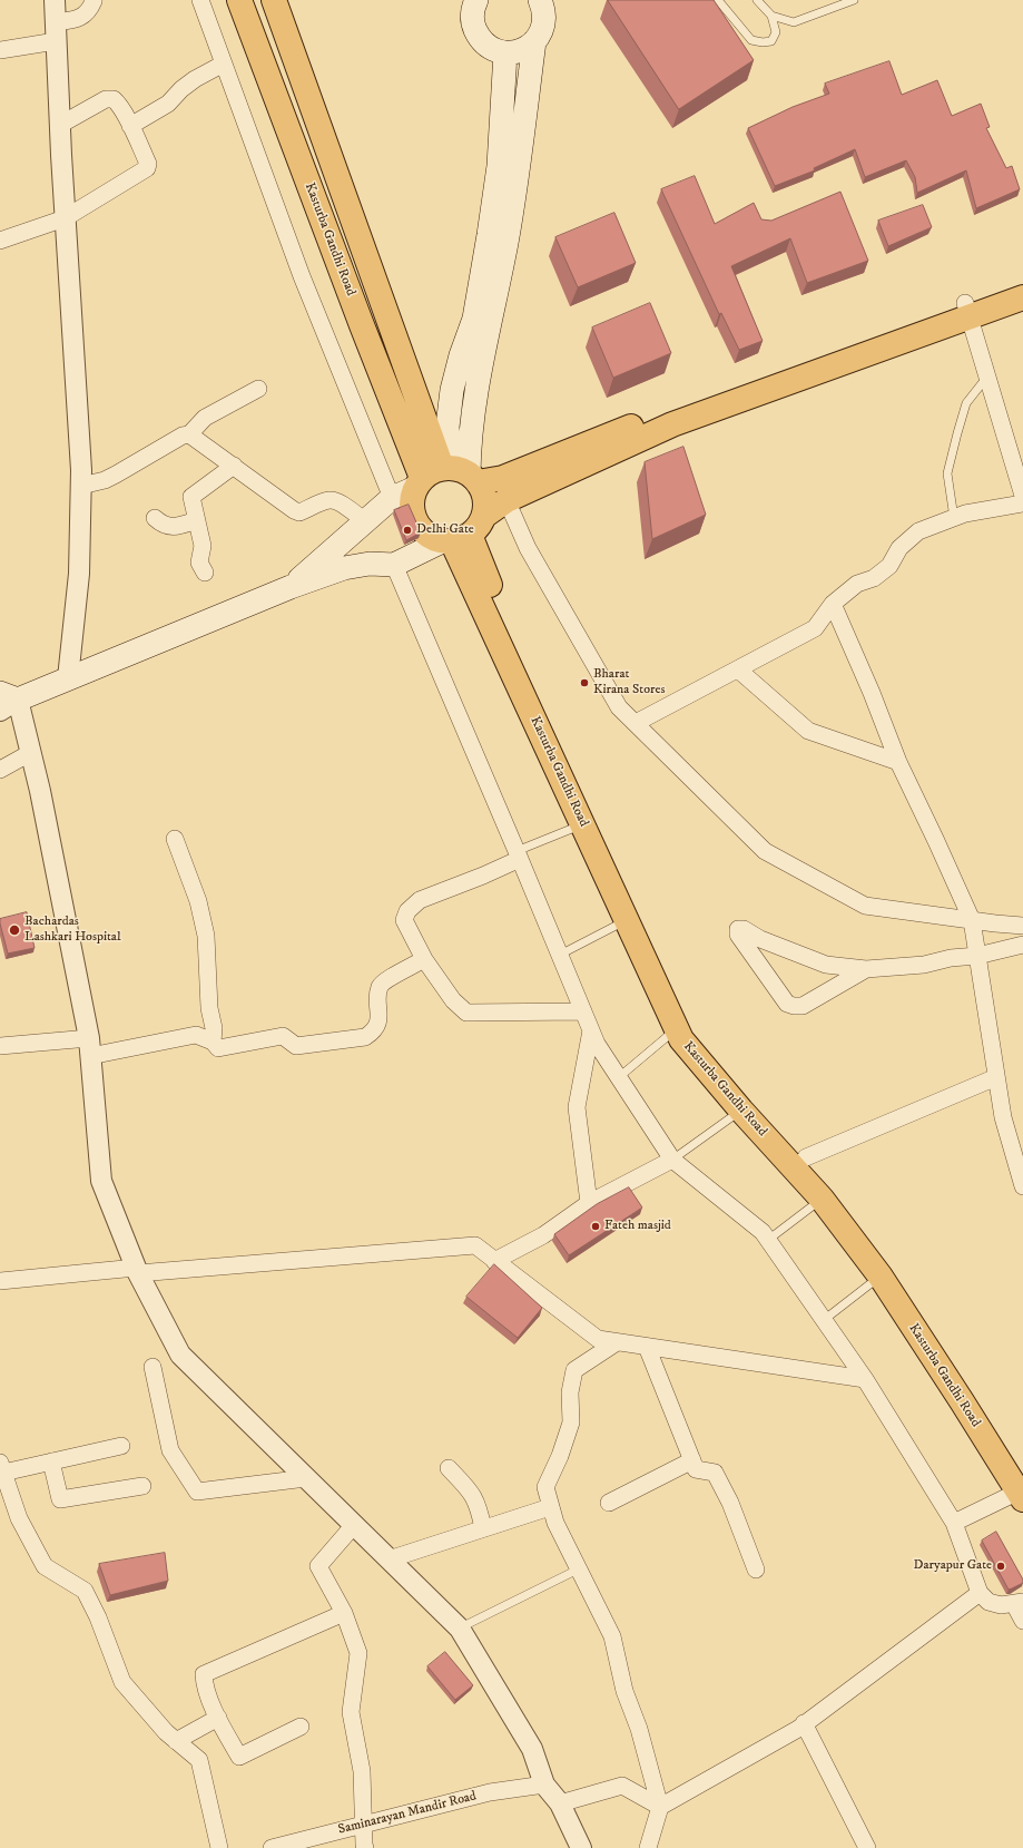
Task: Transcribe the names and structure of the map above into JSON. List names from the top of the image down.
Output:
{
  "streets": {
    "main road": ["Kasturba Gandhi Road"],
    "street": ["Saminarayan Mandir Road"]
  },
  "places": [
    "Delhi Gate",
    "Bharat Kirana Stores",
    "Bachardas Lashkari Hospital",
    "Fateh masjid",
    "Daryapur Gate"
  ]
}
